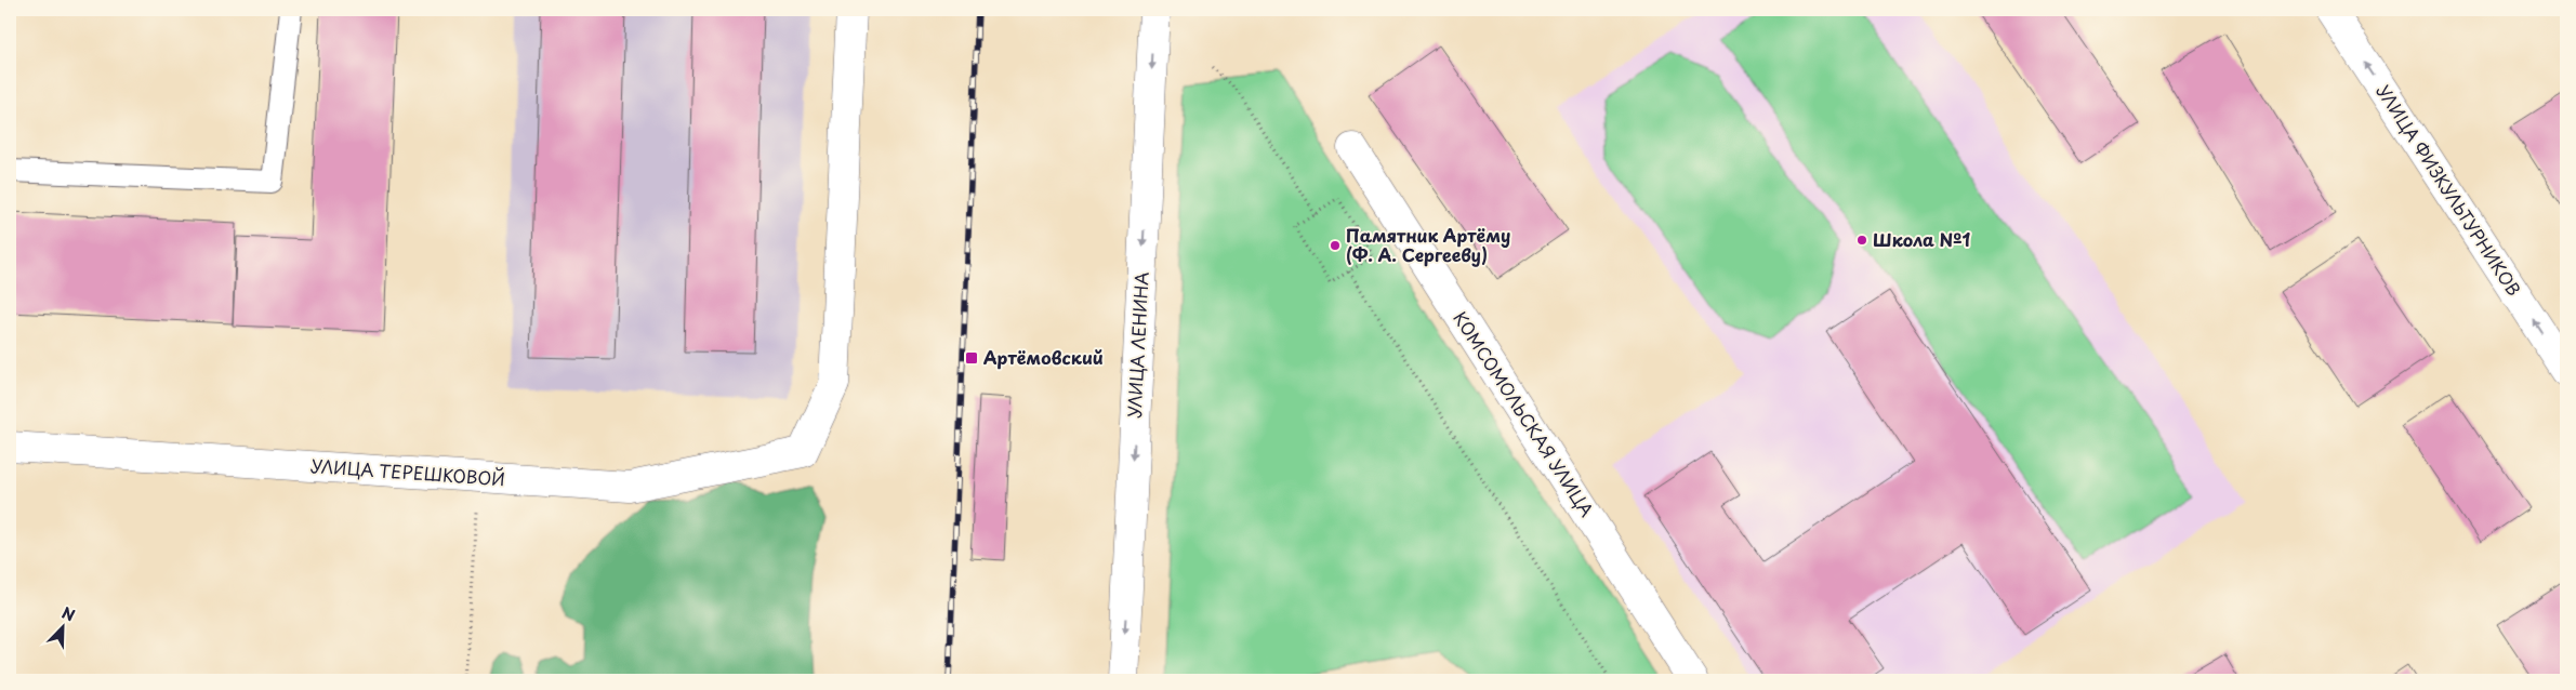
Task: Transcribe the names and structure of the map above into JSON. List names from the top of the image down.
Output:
{
  "streets": {
    "street": [
      "УЛИЦА ФИЗКУЛЬТУРНИКОВ",
      "УЛИЦА ЛЕНИНА",
      "КОМСОМОЛЬСКАЯ УЛИЦА",
      "УЛИЦА ТЕРЕШКОВОЙ"
    ]
  },
  "one_way": ["УЛИЦА ФИЗКУЛЬТУРНИКОВ", "УЛИЦА ЛЕНИНА"],
  "places": {
    "other": ["Школа №1", "Памятник Артёму (Ф. А. Сергееву)"],
    "transit": ["Артёмовский"]
  },
  "north": "top right"
}
